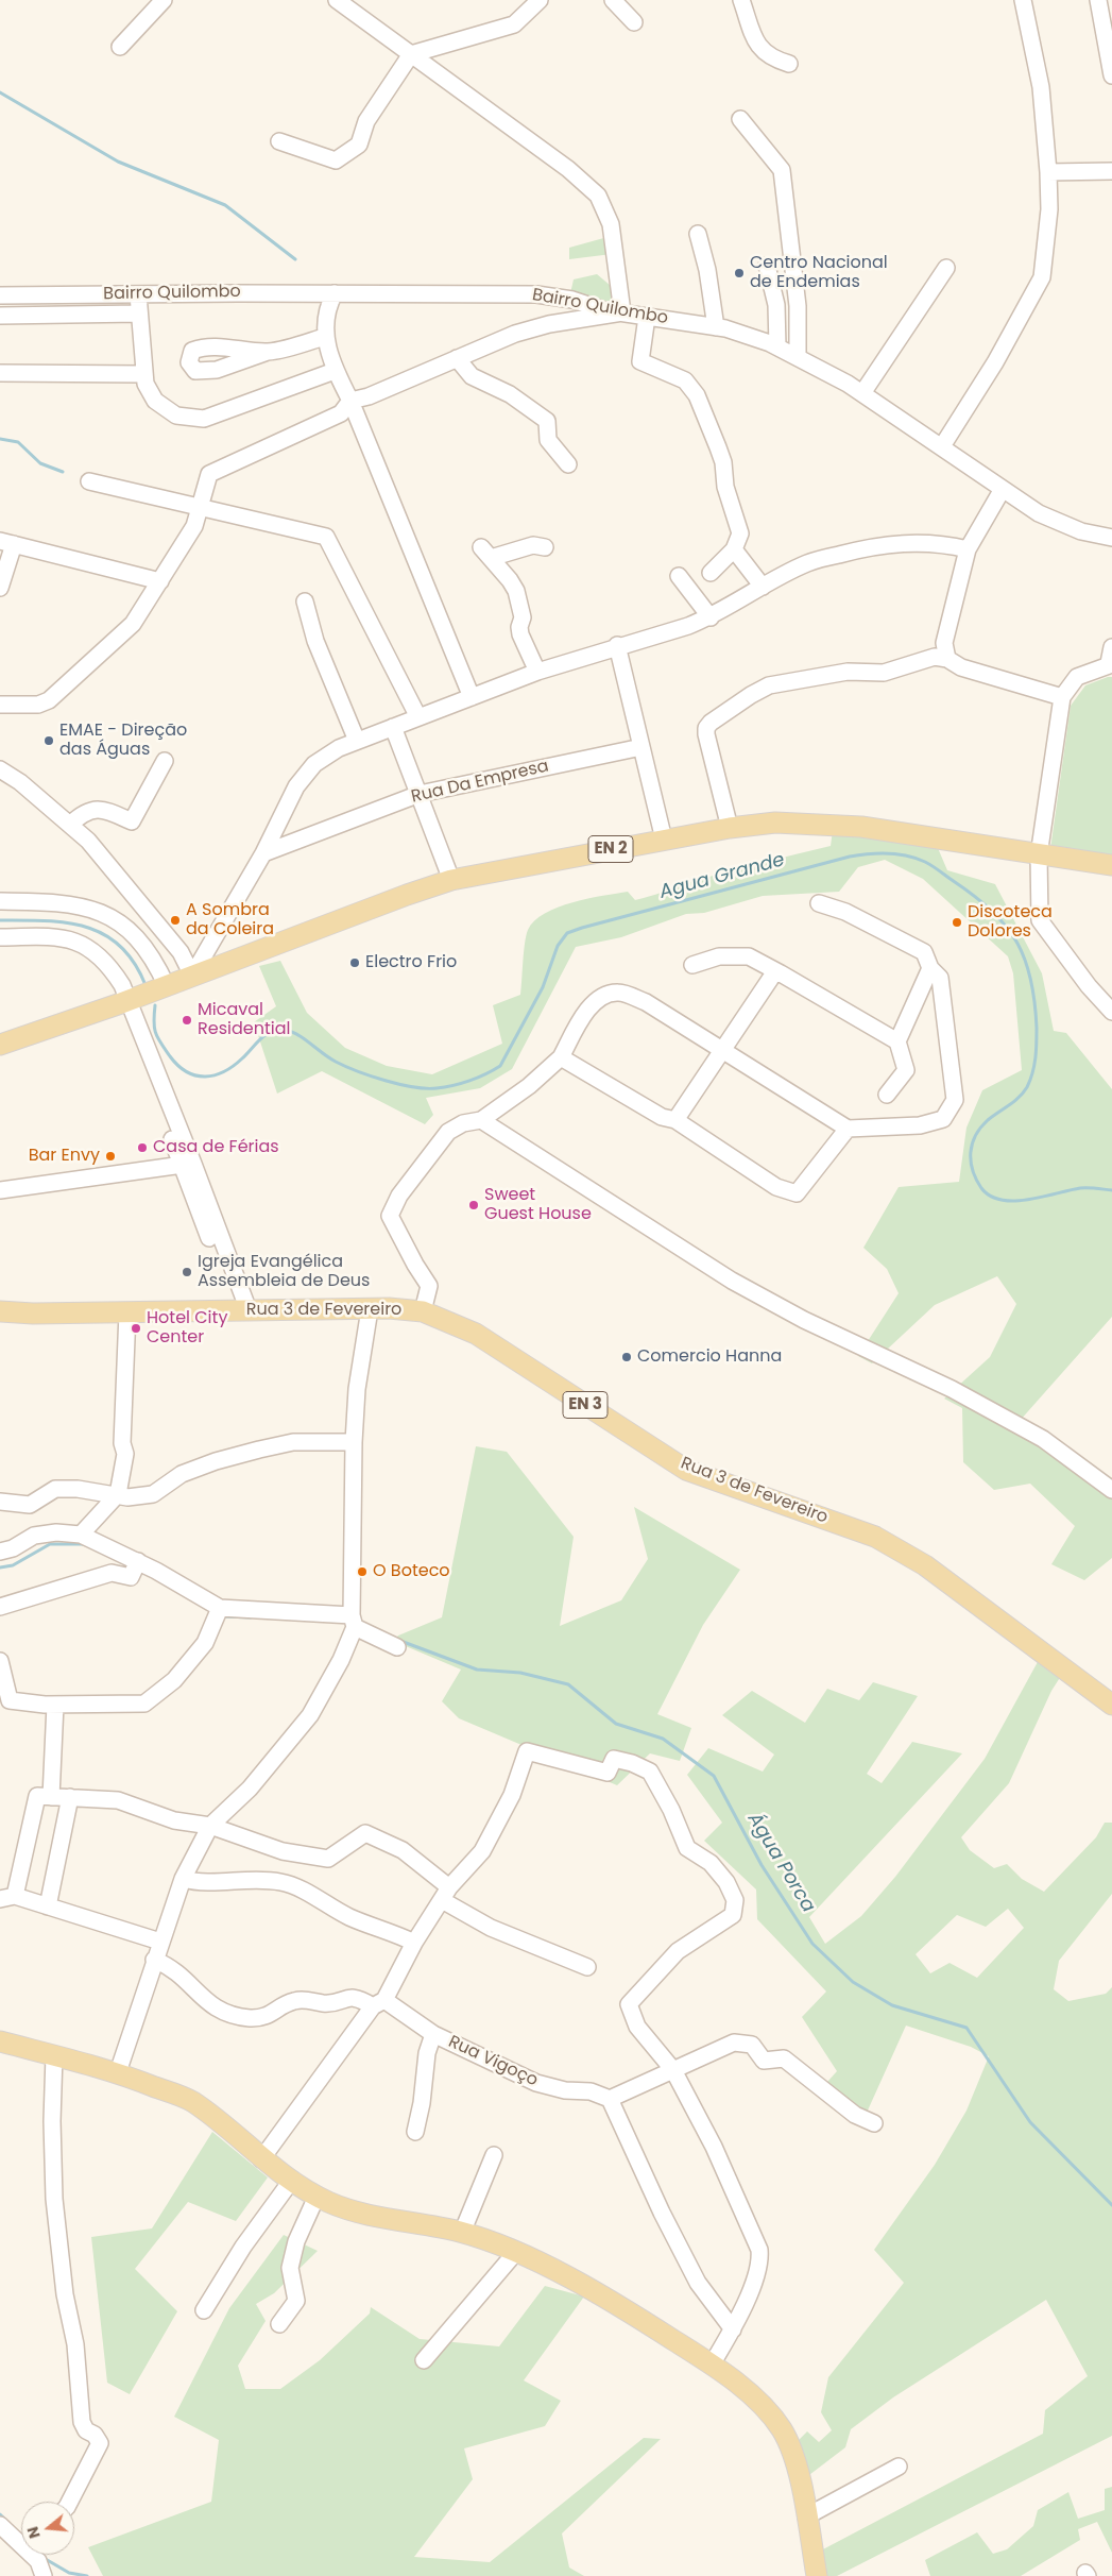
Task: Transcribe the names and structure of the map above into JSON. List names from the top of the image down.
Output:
{
  "streets": {
    "main road": ["EN 2", "Rua 3 de Fevereiro", "EN 3"],
    "street": ["Bairro Quilombo", "Rua Da Empresa", "Rua Vigoço"]
  },
  "water": ["Agua Grande", "Água Porca"],
  "places": [
    "Centro Nacional de Endemias",
    "EMAE - Direção das Águas",
    "A Sombra da Coleira",
    "Discoteca Dolores",
    "Electro Frio",
    "Micaval Residential",
    "Casa de Férias",
    "Bar Envy",
    "Sweet Guest House",
    "Igreja Evangélica Assembleia de Deus",
    "Hotel City Center",
    "Comercio Hanna",
    "O Boteco"
  ],
  "north": "left"
}
